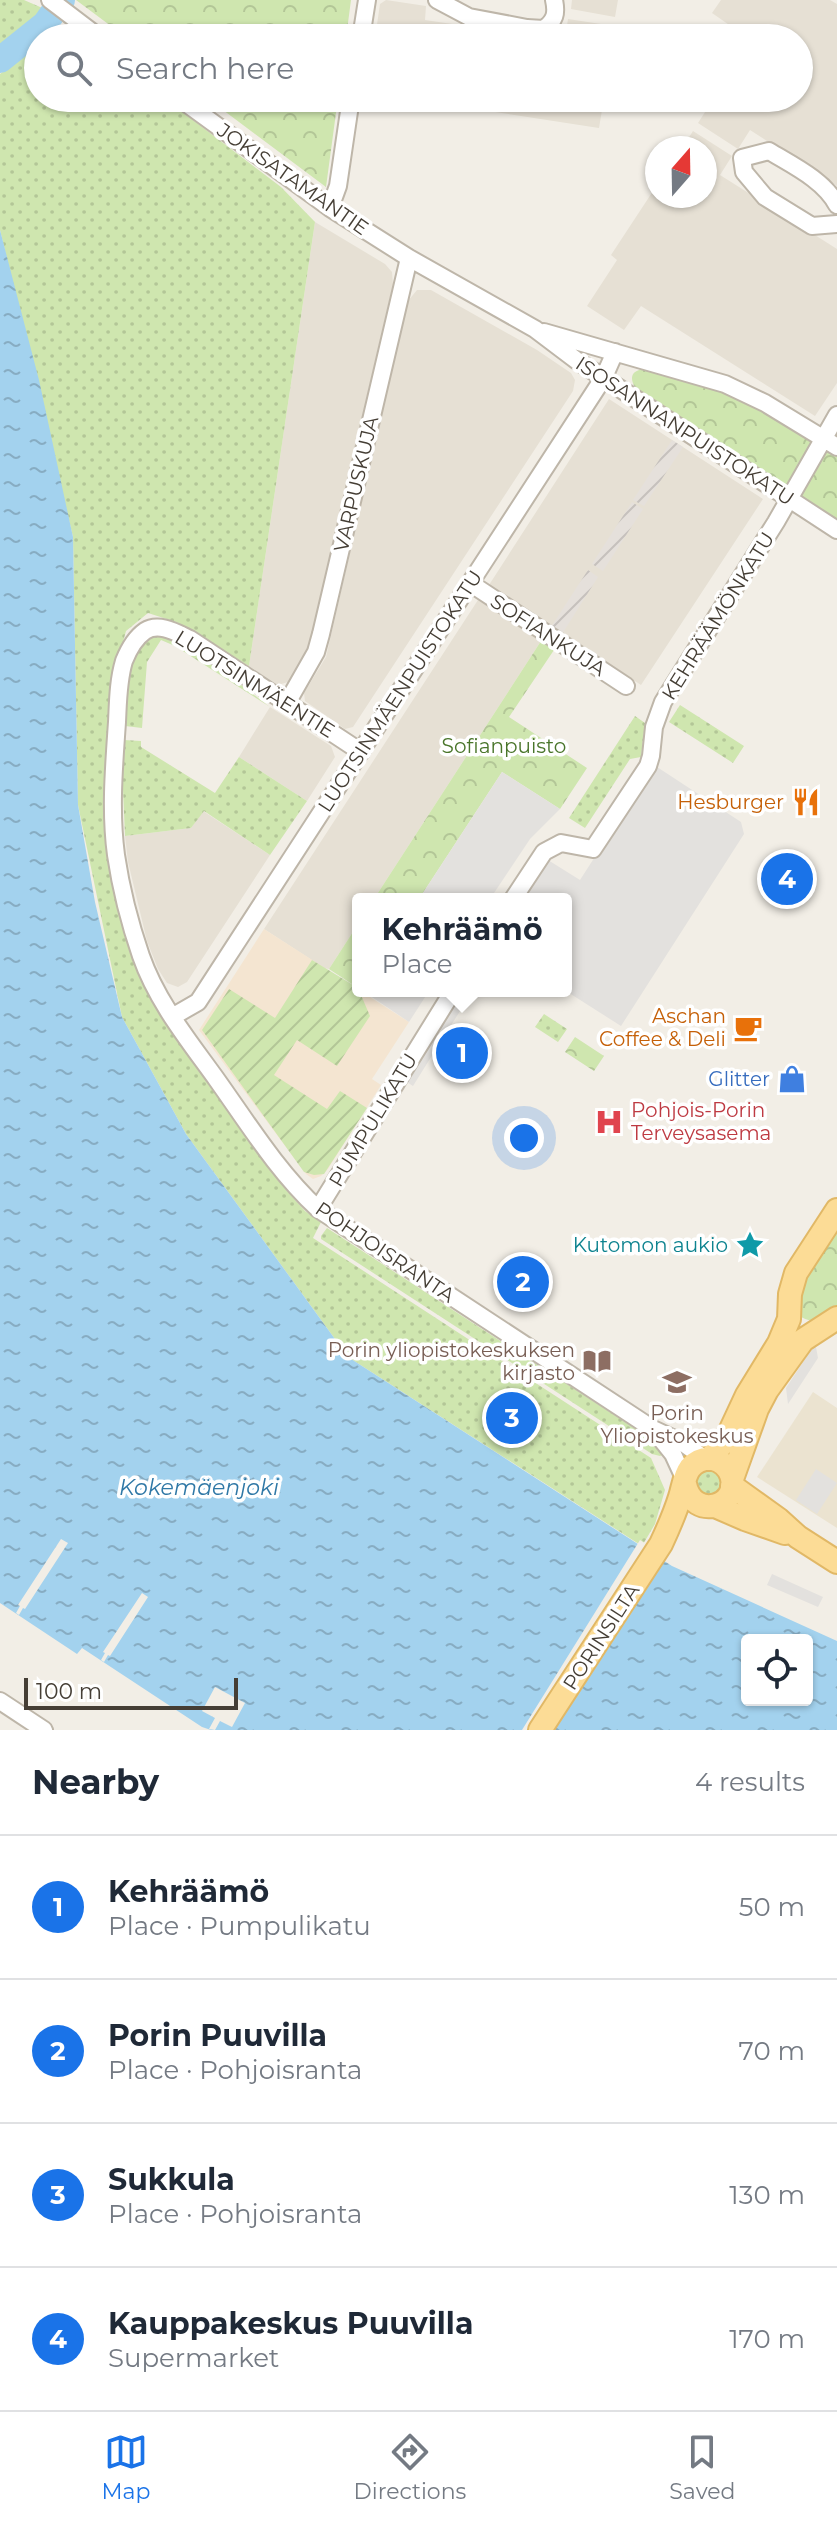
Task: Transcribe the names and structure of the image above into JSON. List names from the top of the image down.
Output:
{
  "streets": {
    "main road": ["PORINSILTA"],
    "street": [
      "JOKISATAMANTIE",
      "ISOSANNANPUISTOKATU",
      "VARPUSKUJA",
      "KEHRÄÄMÖNKATU",
      "SOFIANKUJA",
      "LUOTSINMÄENTIE",
      "LUOTSINMÄENPUISTOKATU",
      "PUMPULIKATU",
      "POHJOISRANTA"
    ]
  },
  "crossings": [
    ["JOKISATAMANTIE", "ISOSANNANPUISTOKATU"],
    ["JOKISATAMANTIE", "VARPUSKUJA"],
    ["ISOSANNANPUISTOKATU", "VARPUSKUJA"],
    ["ISOSANNANPUISTOKATU", "KEHRÄÄMÖNKATU"],
    ["ISOSANNANPUISTOKATU", "LUOTSINMÄENPUISTOKATU"],
    ["VARPUSKUJA", "LUOTSINMÄENTIE"],
    ["SOFIANKUJA", "LUOTSINMÄENPUISTOKATU"],
    ["LUOTSINMÄENTIE", "LUOTSINMÄENPUISTOKATU"],
    ["LUOTSINMÄENTIE", "POHJOISRANTA"],
    ["LUOTSINMÄENPUISTOKATU", "POHJOISRANTA"],
    ["PUMPULIKATU", "POHJOISRANTA"],
    ["POHJOISRANTA", "PORINSILTA"]
  ],
  "water": ["Kokemäenjoki"],
  "parks": ["Sofianpuisto"],
  "places": {
    "restaurant": ["Hesburger"],
    "cafe": ["Aschan Coffee & Deli"],
    "shop": ["Glitter"],
    "hospital": ["Pohjois-Porin Terveysasema"],
    "place": ["Kutomon aukio"],
    "library": ["Porin yliopistokeskuksen kirjasto"],
    "school or university": ["Porin Yliopistokeskus"]
  },
  "scale_bar": "100 m",
  "north": "top",
  "page": {
    "search": "Search here",
    "pins": [
      "4",
      "1",
      "2",
      "3"
    ],
    "popup": ["Kehräämö", "Place"],
    "scale": "100 m",
    "heading": ["Nearby", "4 results"],
    "list": [
      {
        "mark": "1",
        "name": "Kehräämö",
        "note": "Place · Pumpulikatu",
        "value": "50 m"
      },
      {
        "mark": "2",
        "name": "Porin Puuvilla",
        "note": "Place · Pohjoisranta",
        "value": "70 m"
      },
      {
        "mark": "3",
        "name": "Sukkula",
        "note": "Place · Pohjoisranta",
        "value": "130 m"
      },
      {
        "mark": "4",
        "name": "Kauppakeskus Puuvilla",
        "note": "Supermarket",
        "value": "170 m"
      }
    ],
    "nav": ["Map", "Directions", "Saved"]
  }
}
